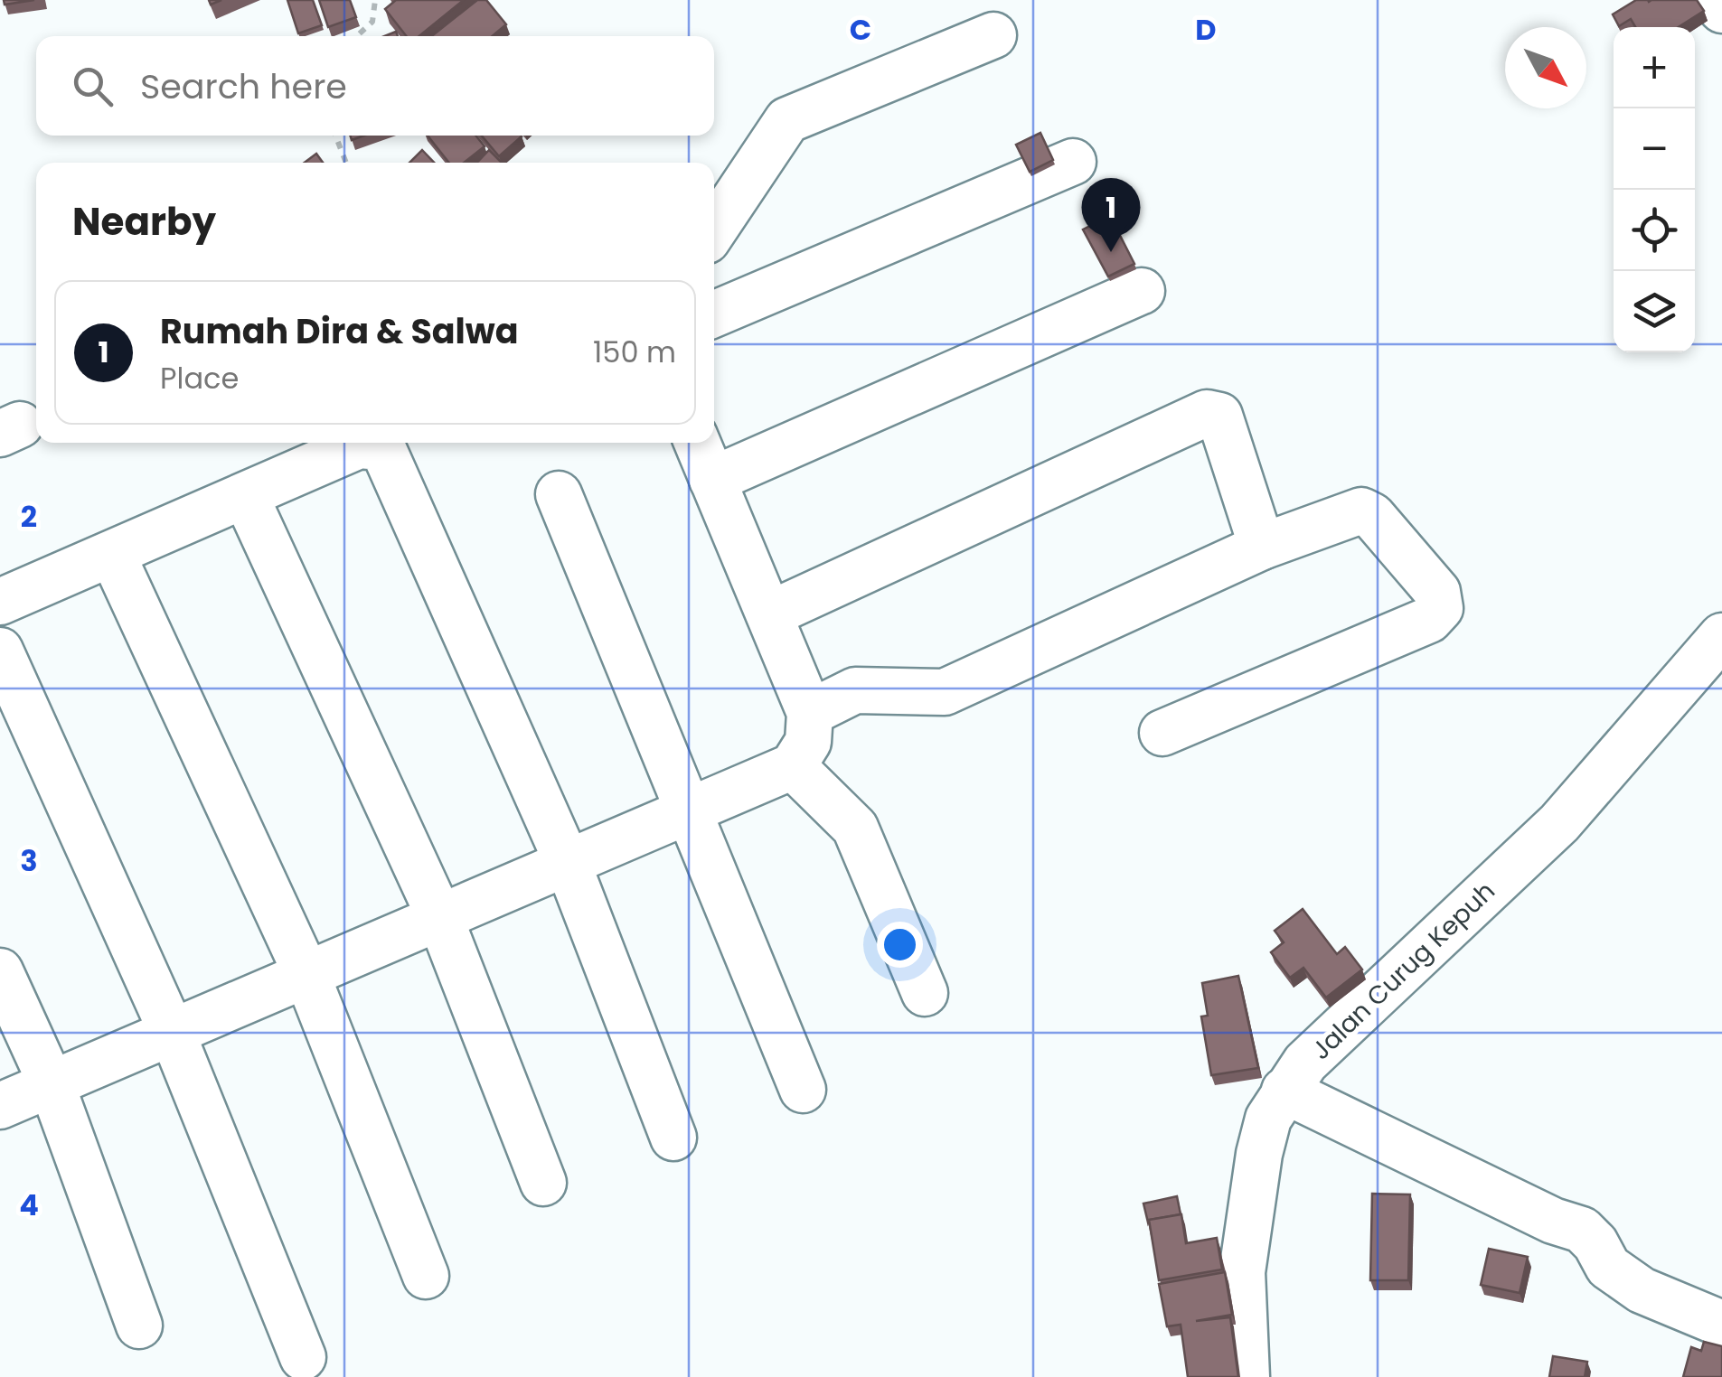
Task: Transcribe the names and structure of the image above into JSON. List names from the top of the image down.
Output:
{
  "streets": {
    "street": ["Jalan Curug Kepuh"]
  },
  "north": "bottom right",
  "page": {
    "map_buttons": ["+", "−"],
    "search": "Search here",
    "heading": "Nearby",
    "pins": "1",
    "list": [
      {
        "mark": "1",
        "name": "Rumah Dira & Salwa",
        "note": "Place",
        "value": "150 m"
      }
    ]
  },
  "grid": {
    "columns": ["C", "D"],
    "rows": ["2", "3", "4"]
  }
}
